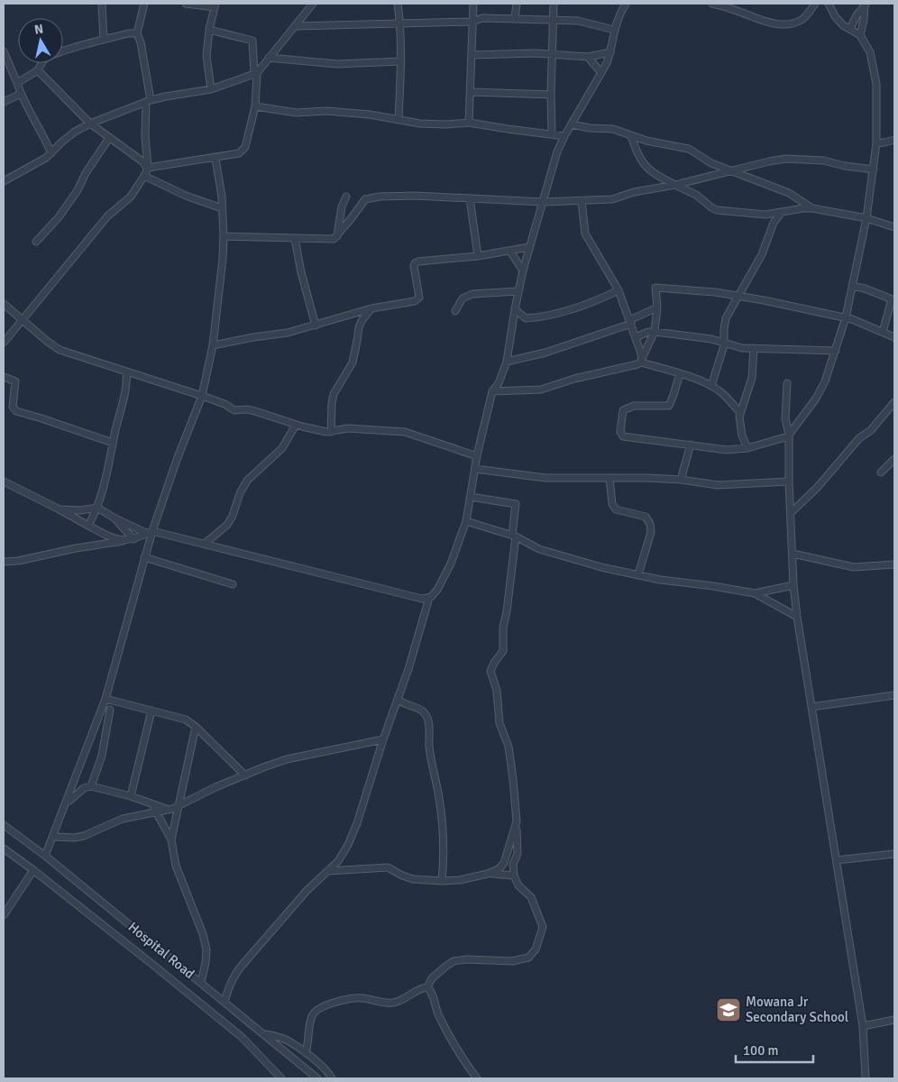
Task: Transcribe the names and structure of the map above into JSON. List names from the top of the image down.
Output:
{
  "streets": {
    "street": ["Hospital Road"]
  },
  "places": {
    "school or university": ["Mowana Jr Secondary School"]
  },
  "scale_bar": "100 m",
  "north": "top"
}
